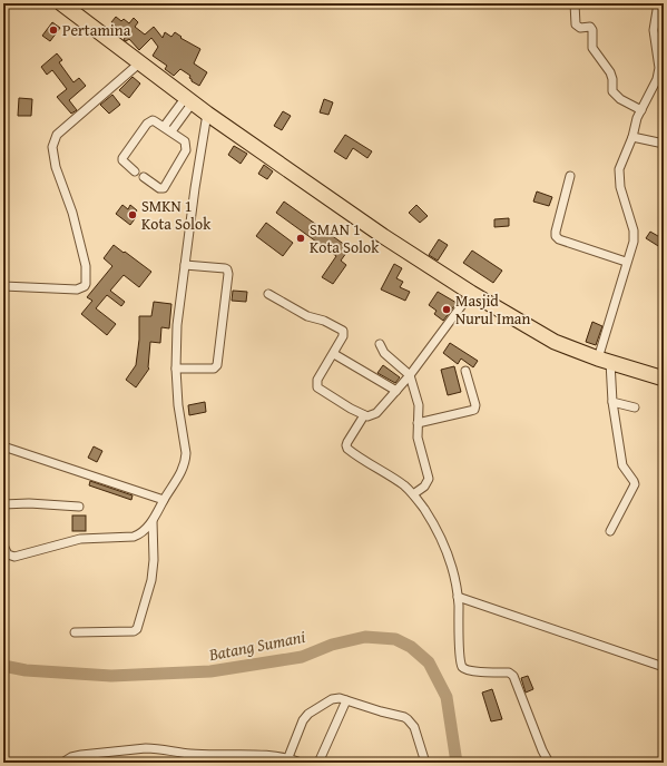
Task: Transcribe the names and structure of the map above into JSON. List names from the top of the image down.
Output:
{
  "water": ["Batang Sumani"],
  "places": [
    "Pertamina",
    "SMKN 1 Kota Solok",
    "SMAN 1 Kota Solok",
    "Masjid Nurul Iman"
  ]
}
